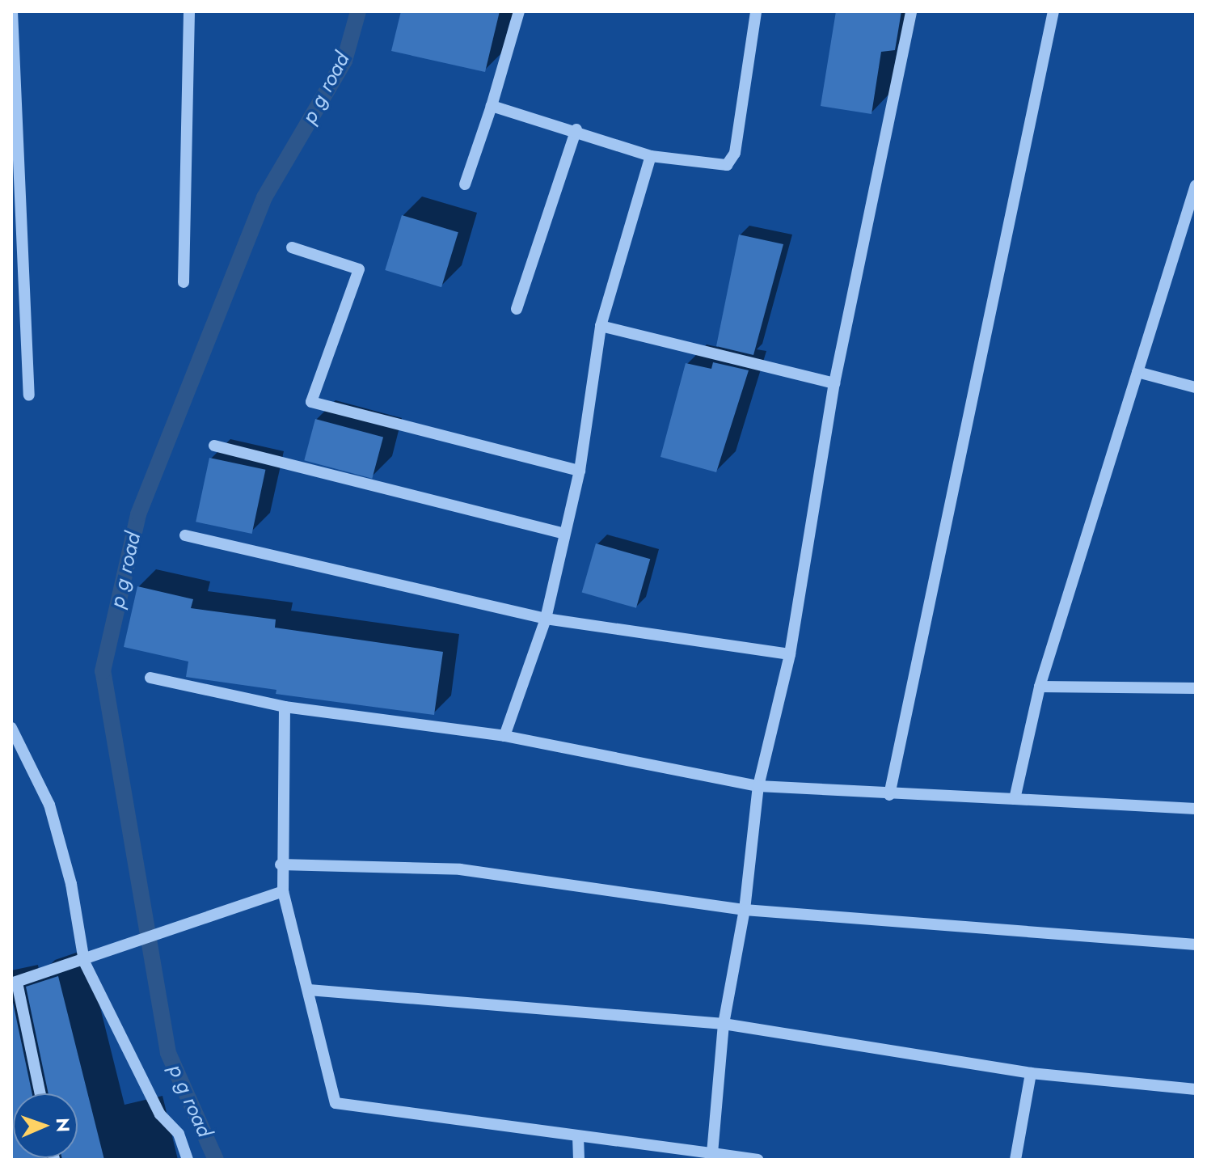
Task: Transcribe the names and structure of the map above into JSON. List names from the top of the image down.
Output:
{
  "water": ["p g road"],
  "north": "right"
}
